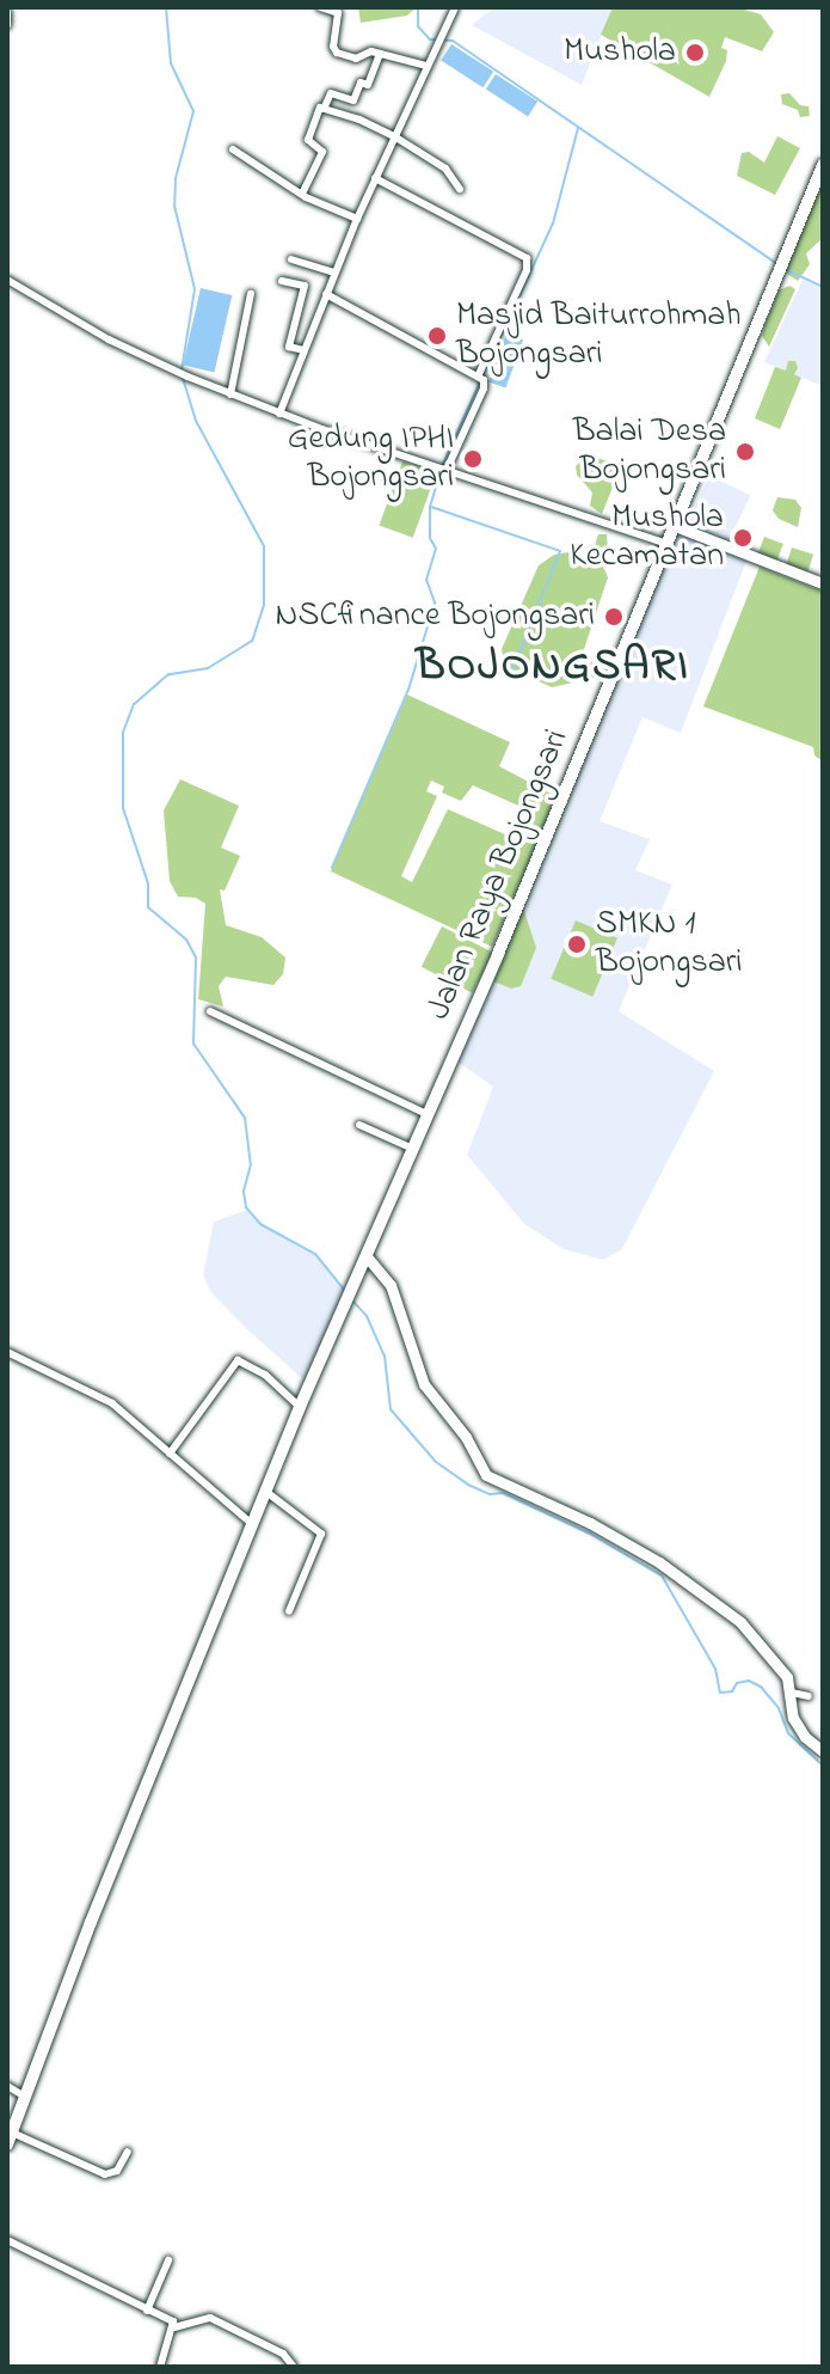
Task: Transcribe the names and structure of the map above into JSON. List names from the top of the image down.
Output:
{
  "streets": {
    "main road": ["Jalan Raya Bojongsari"]
  },
  "districts": ["BOJONGSARI"],
  "places": [
    "Mushola",
    "Masjid Baiturrohmah Bojongsari",
    "Balai Desa Bojongsari",
    "Gedung IPHI Bojongsari",
    "Mushola Kecamatan",
    "NSCfinance Bojongsari",
    "SMKN 1 Bojongsari"
  ]
}
